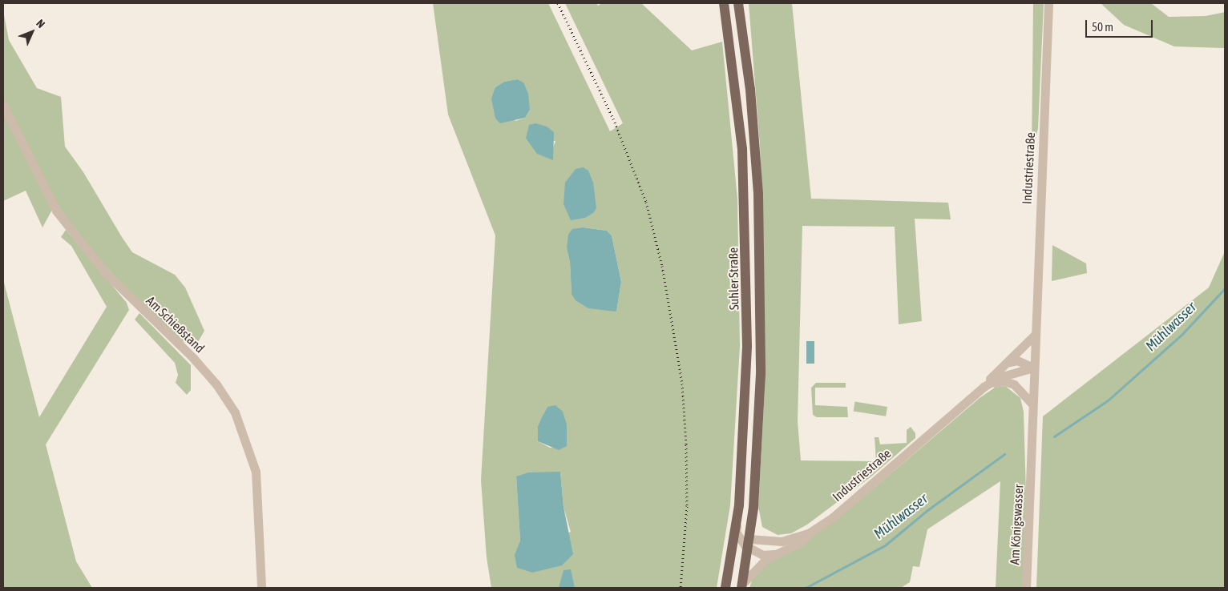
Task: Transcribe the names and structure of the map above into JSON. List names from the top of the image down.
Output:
{
  "streets": {
    "main road": ["Suhler Straße"],
    "street": ["Industriestraße", "Am Schießstand", "Am Königswasser"]
  },
  "crossings": [
    ["Industriestraße", "Suhler Straße"],
    ["Industriestraße", "Am Königswasser"]
  ],
  "water": ["Mühlwasser"],
  "scale_bar": "50 m",
  "north": "top right"
}
